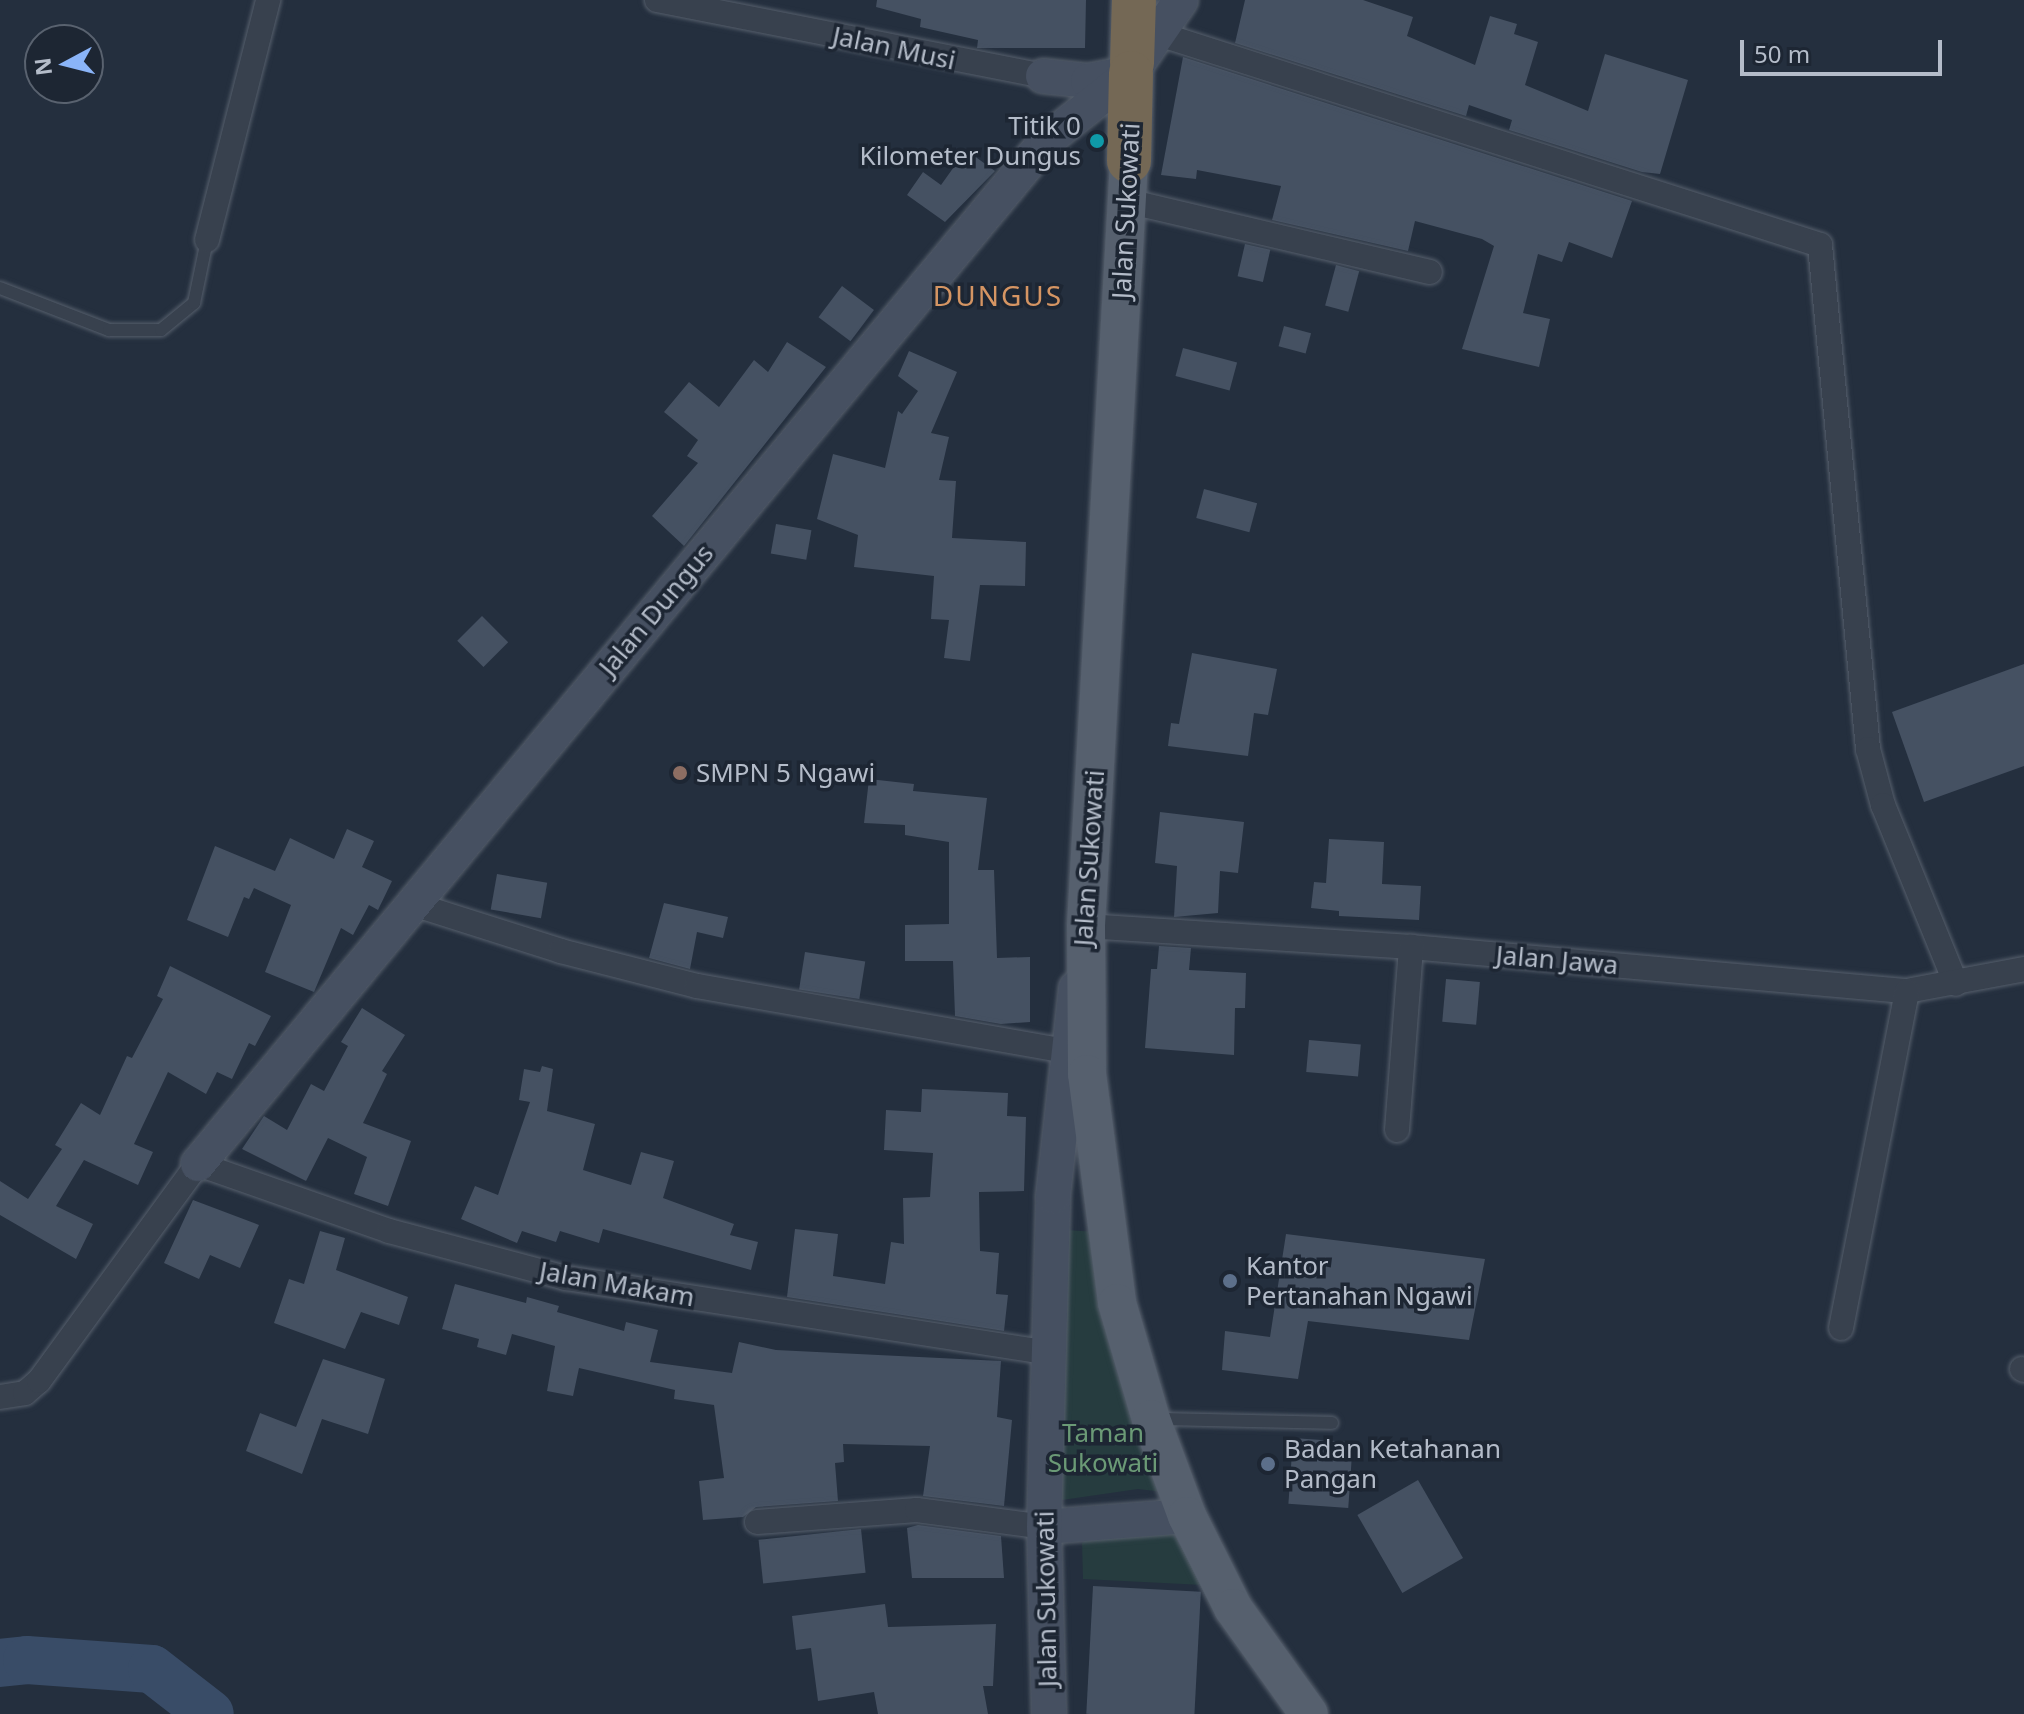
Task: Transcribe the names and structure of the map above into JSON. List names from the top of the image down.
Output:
{
  "streets": {
    "highway": ["Jalan Sukowati"],
    "street": [
      "Jalan Musi",
      "Jalan Dungus",
      "Jalan Jawa",
      "Jalan Makam"
    ]
  },
  "crossings": [
    ["Jalan Musi", "Jalan Sukowati"],
    ["Jalan Musi", "Jalan Dungus"],
    ["Jalan Sukowati", "Jalan Dungus"],
    ["Jalan Sukowati", "Jalan Jawa"],
    ["Jalan Sukowati", "Jalan Makam"],
    ["Jalan Dungus", "Jalan Makam"]
  ],
  "districts": ["DUNGUS"],
  "parks": ["Taman Sukowati"],
  "places": [
    "Titik 0 Kilometer Dungus",
    "SMPN 5 Ngawi",
    "Kantor Pertanahan Ngawi",
    "Badan Ketahanan Pangan"
  ],
  "scale_bar": "50 m",
  "north": "left"
}
